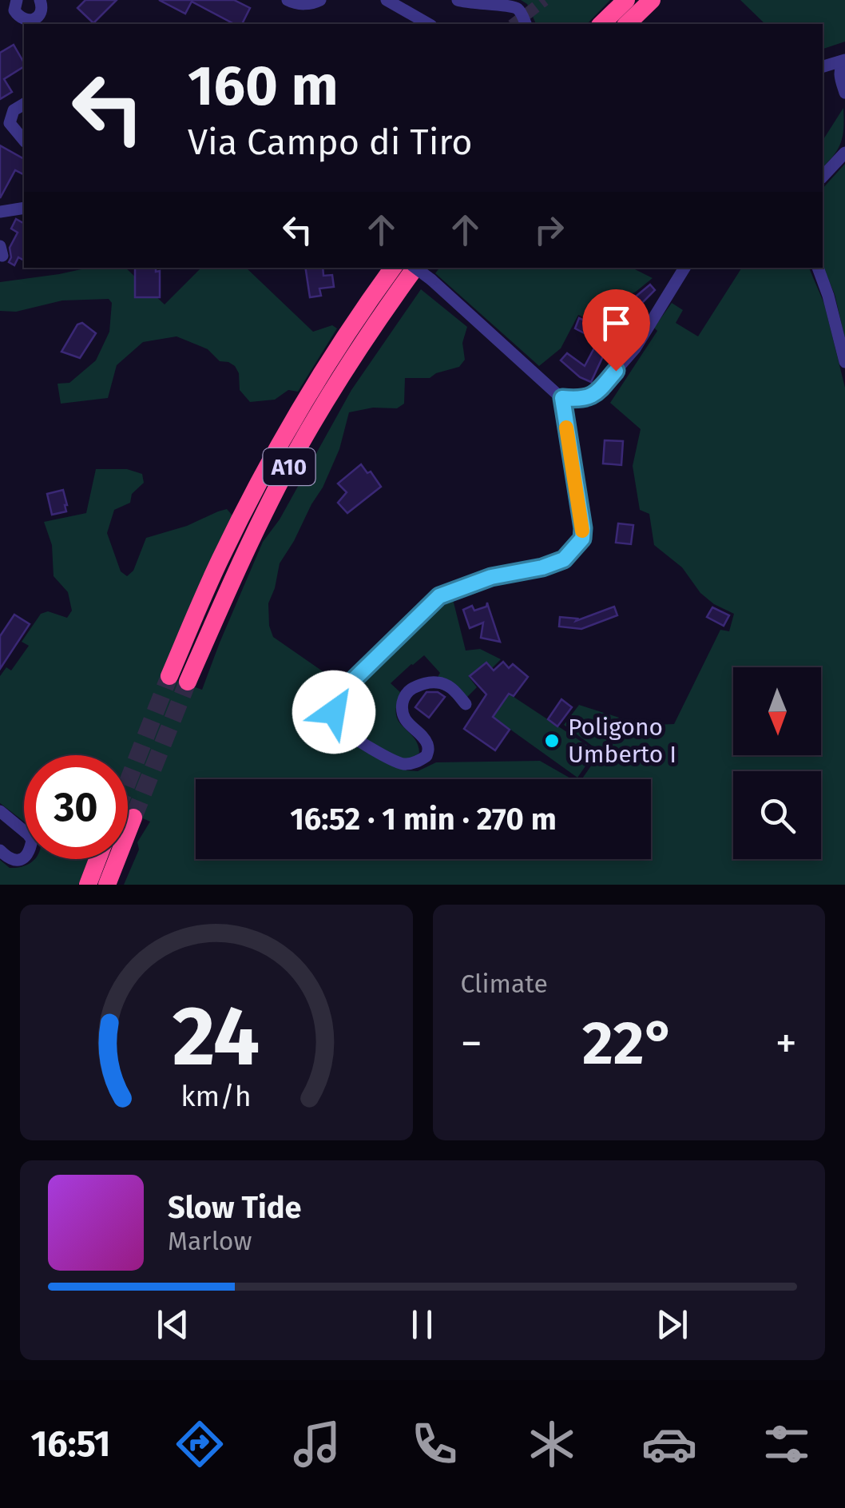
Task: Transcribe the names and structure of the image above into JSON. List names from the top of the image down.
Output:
{
  "streets": {
    "highway": ["A10"]
  },
  "places": ["Poligono Umberto I"],
  "north": "bottom",
  "page": {
    "turn": ["160 m", "Via Campo di Tiro"],
    "limit": "30",
    "trip": "16:52 · 1 min · 270 m",
    "tile": "Climate",
    "heat": ["−", "22°", "+"],
    "song": ["Slow Tide", "Marlow"],
    "tabs": "16:51",
    "gauge": ["24", "km/h"]
  }
}
